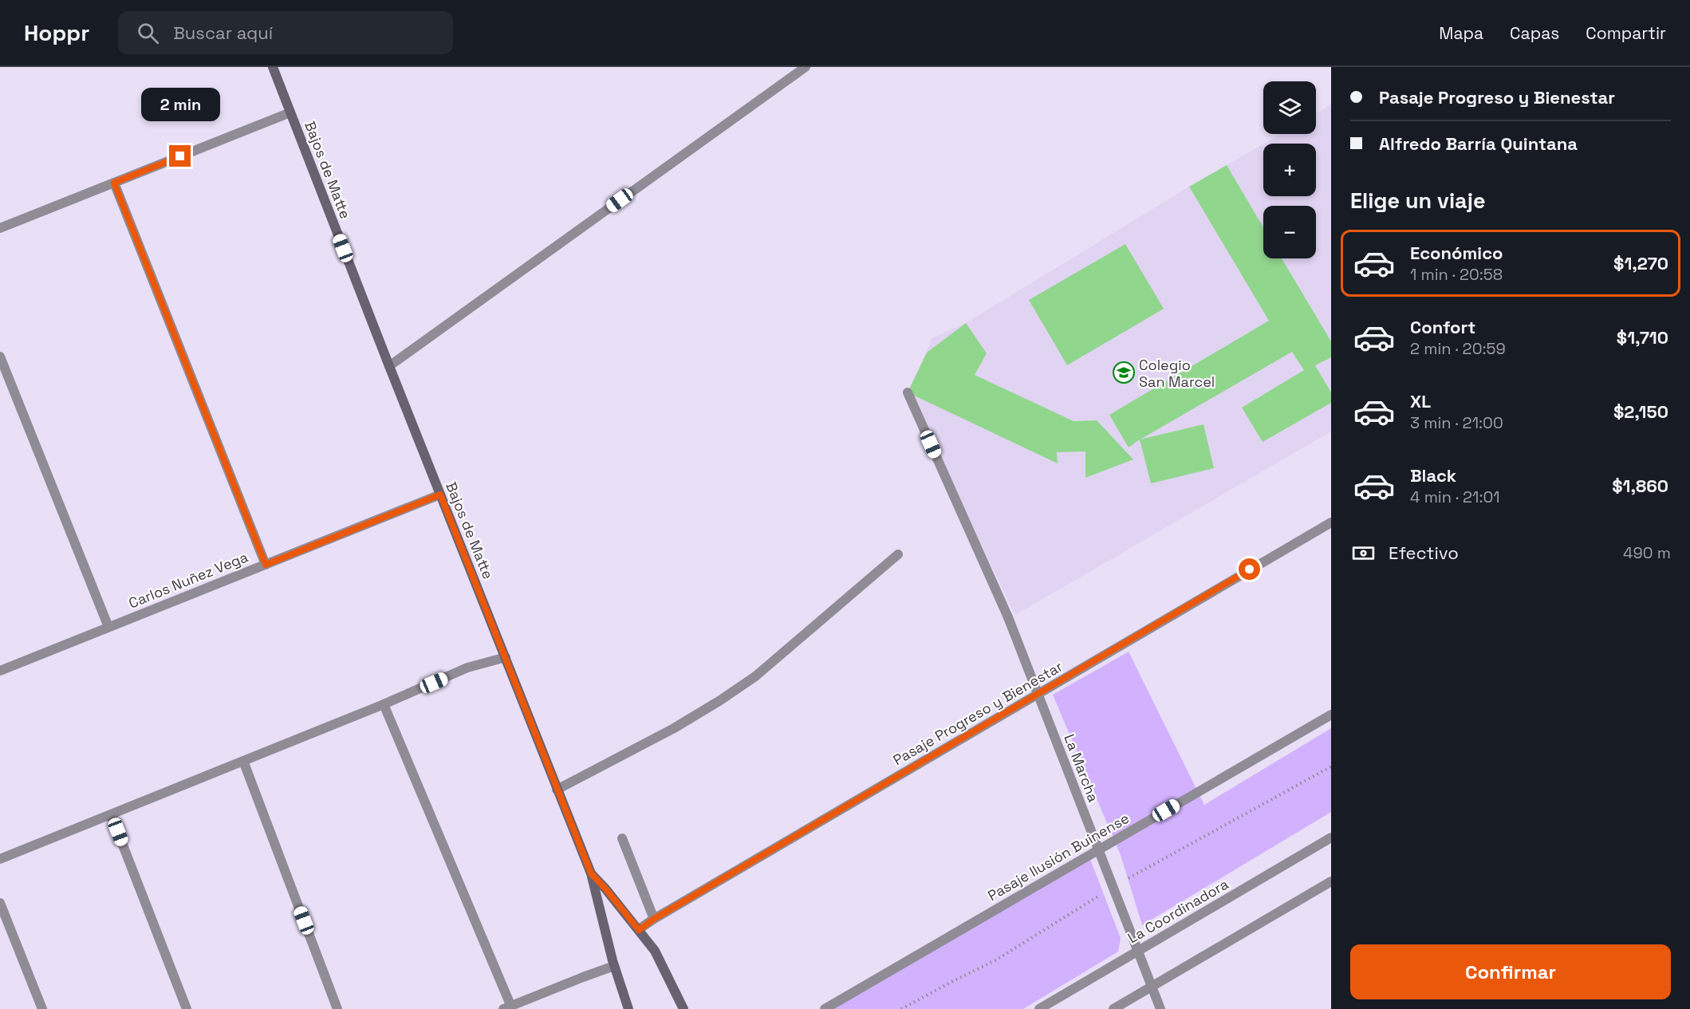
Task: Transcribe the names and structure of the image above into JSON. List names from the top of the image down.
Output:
{
  "streets": {
    "main road": ["Bajos de Matte"],
    "street": [
      "Carlos Nuñez Vega",
      "Pasaje Progreso y Bienestar",
      "La Marcha",
      "Pasaje Ilusión Buinense",
      "La Coordinadora"
    ]
  },
  "crossings": [
    ["Bajos de Matte", "Carlos Nuñez Vega"],
    ["Pasaje Progreso y Bienestar", "La Marcha"],
    ["La Marcha", "Pasaje Ilusión Buinense"],
    ["La Marcha", "La Coordinadora"]
  ],
  "places": {
    "school or university": ["Colegio San Marcel"]
  },
  "page": {
    "header": "Hoppr",
    "search": "Buscar aquí",
    "nav": ["Mapa", "Capas", "Compartir"],
    "banner": ["Pasaje Progreso y Bienestar", "Alfredo Barría Quintana"],
    "map_buttons": ["+", "−"],
    "bubble": "2 min",
    "heading": "Elige un viaje",
    "list": [
      {
        "name": "Económico",
        "note": "1 min · 20:58",
        "value": "$1,270"
      },
      {
        "name": "Confort",
        "note": "2 min · 20:59",
        "value": "$1,710"
      },
      {
        "name": "XL",
        "note": "3 min · 21:00",
        "value": "$2,150"
      },
      {
        "name": "Black",
        "note": "4 min · 21:01",
        "value": "$1,860"
      }
    ],
    "pay": ["Efectivo", "490 m"],
    "buttons": "Confirmar"
  }
}
